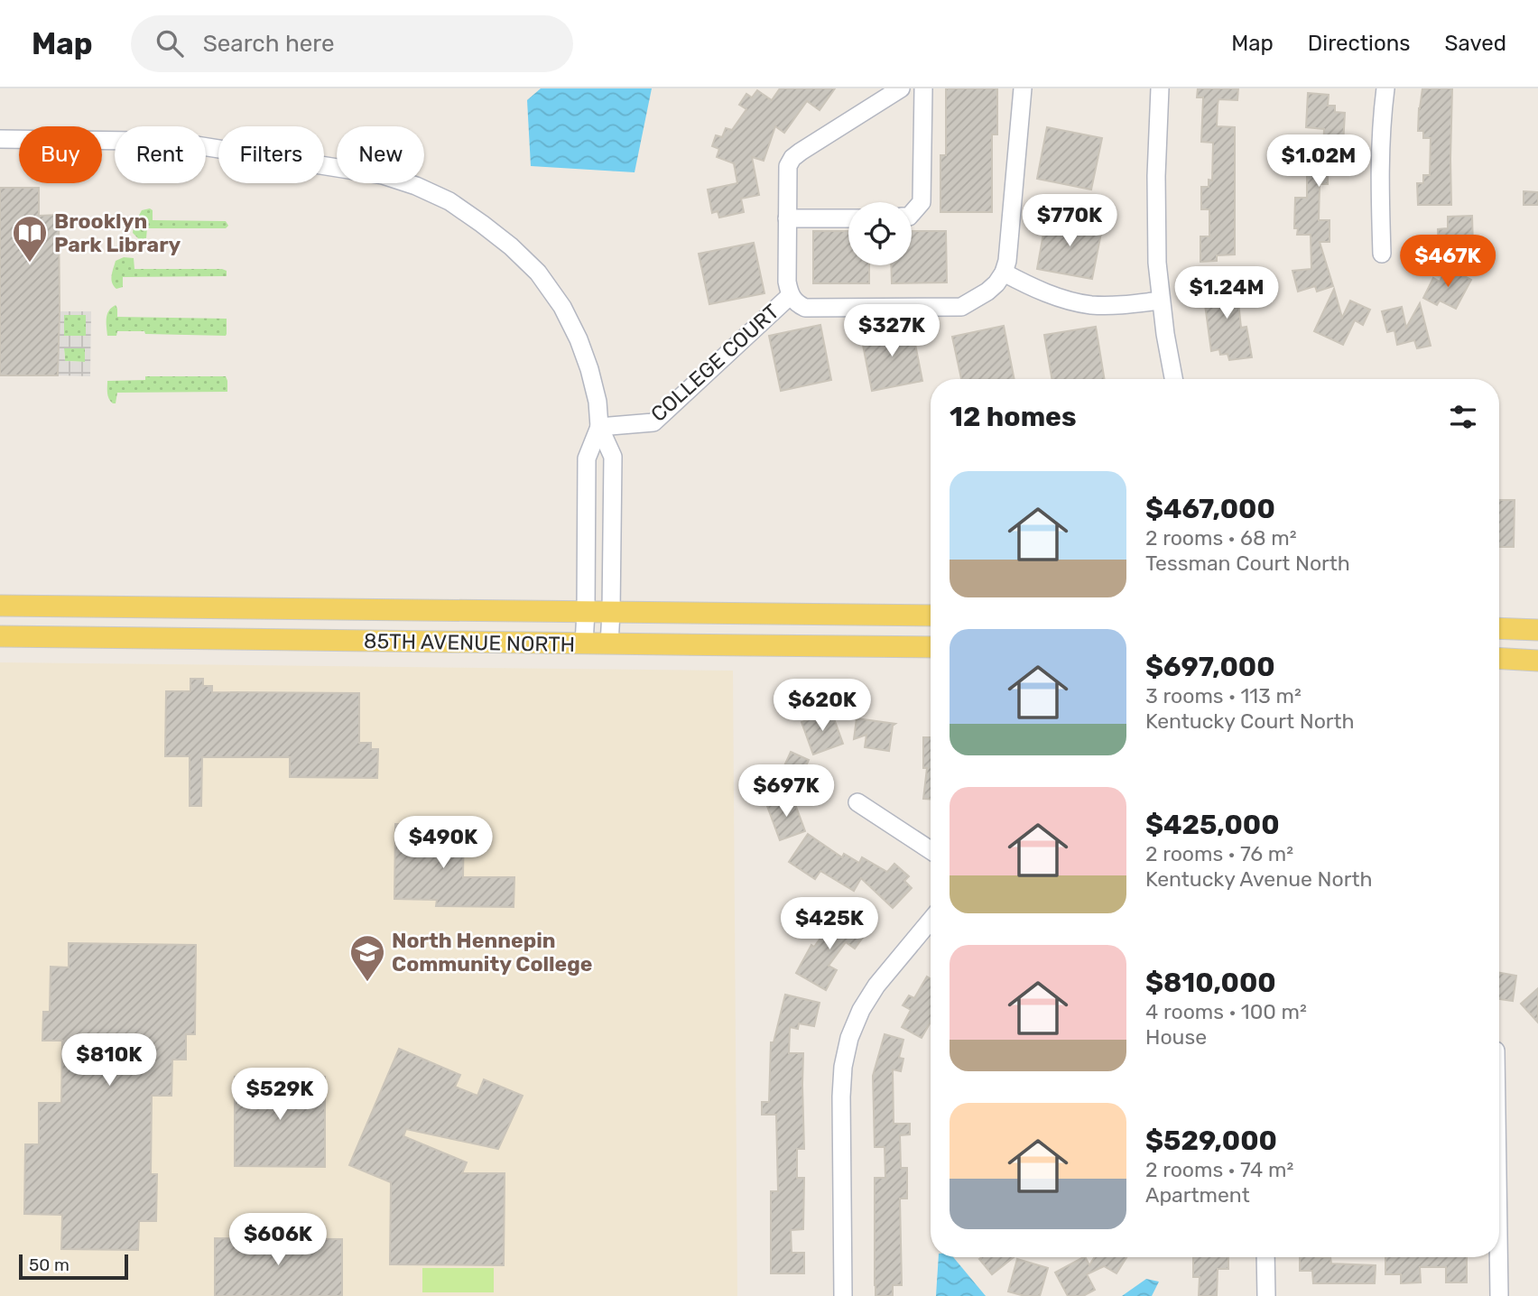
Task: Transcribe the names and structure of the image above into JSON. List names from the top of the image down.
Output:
{
  "streets": {
    "main road": ["85TH AVENUE NORTH"],
    "street": ["COLLEGE COURT"]
  },
  "places": {
    "library": ["Brooklyn Park Library"],
    "school or university": ["North Hennepin Community College"]
  },
  "scale_bar": "50 m",
  "page": {
    "header": "Map",
    "search": "Search here",
    "nav": ["Map", "Directions", "Saved"],
    "chip": [
      "Buy",
      "Rent",
      "Filters",
      "New"
    ],
    "price": [
      "$1.02M",
      "$770K",
      "$467K",
      "$1.24M",
      "$327K",
      "$620K",
      "$697K",
      "$490K",
      "$425K",
      "$810K",
      "$529K",
      "$606K"
    ],
    "heading": "12 homes",
    "list": [
      {
        "name": "$467,000",
        "note": "2 rooms · 68 m² · Tessman Court North"
      },
      {
        "name": "$697,000",
        "note": "3 rooms · 113 m² · Kentucky Court North"
      },
      {
        "name": "$425,000",
        "note": "2 rooms · 76 m² · Kentucky Avenue North"
      },
      {
        "name": "$810,000",
        "note": "4 rooms · 100 m² · House"
      },
      {
        "name": "$529,000",
        "note": "2 rooms · 74 m² · Apartment"
      }
    ],
    "scale": "50 m"
  }
}
